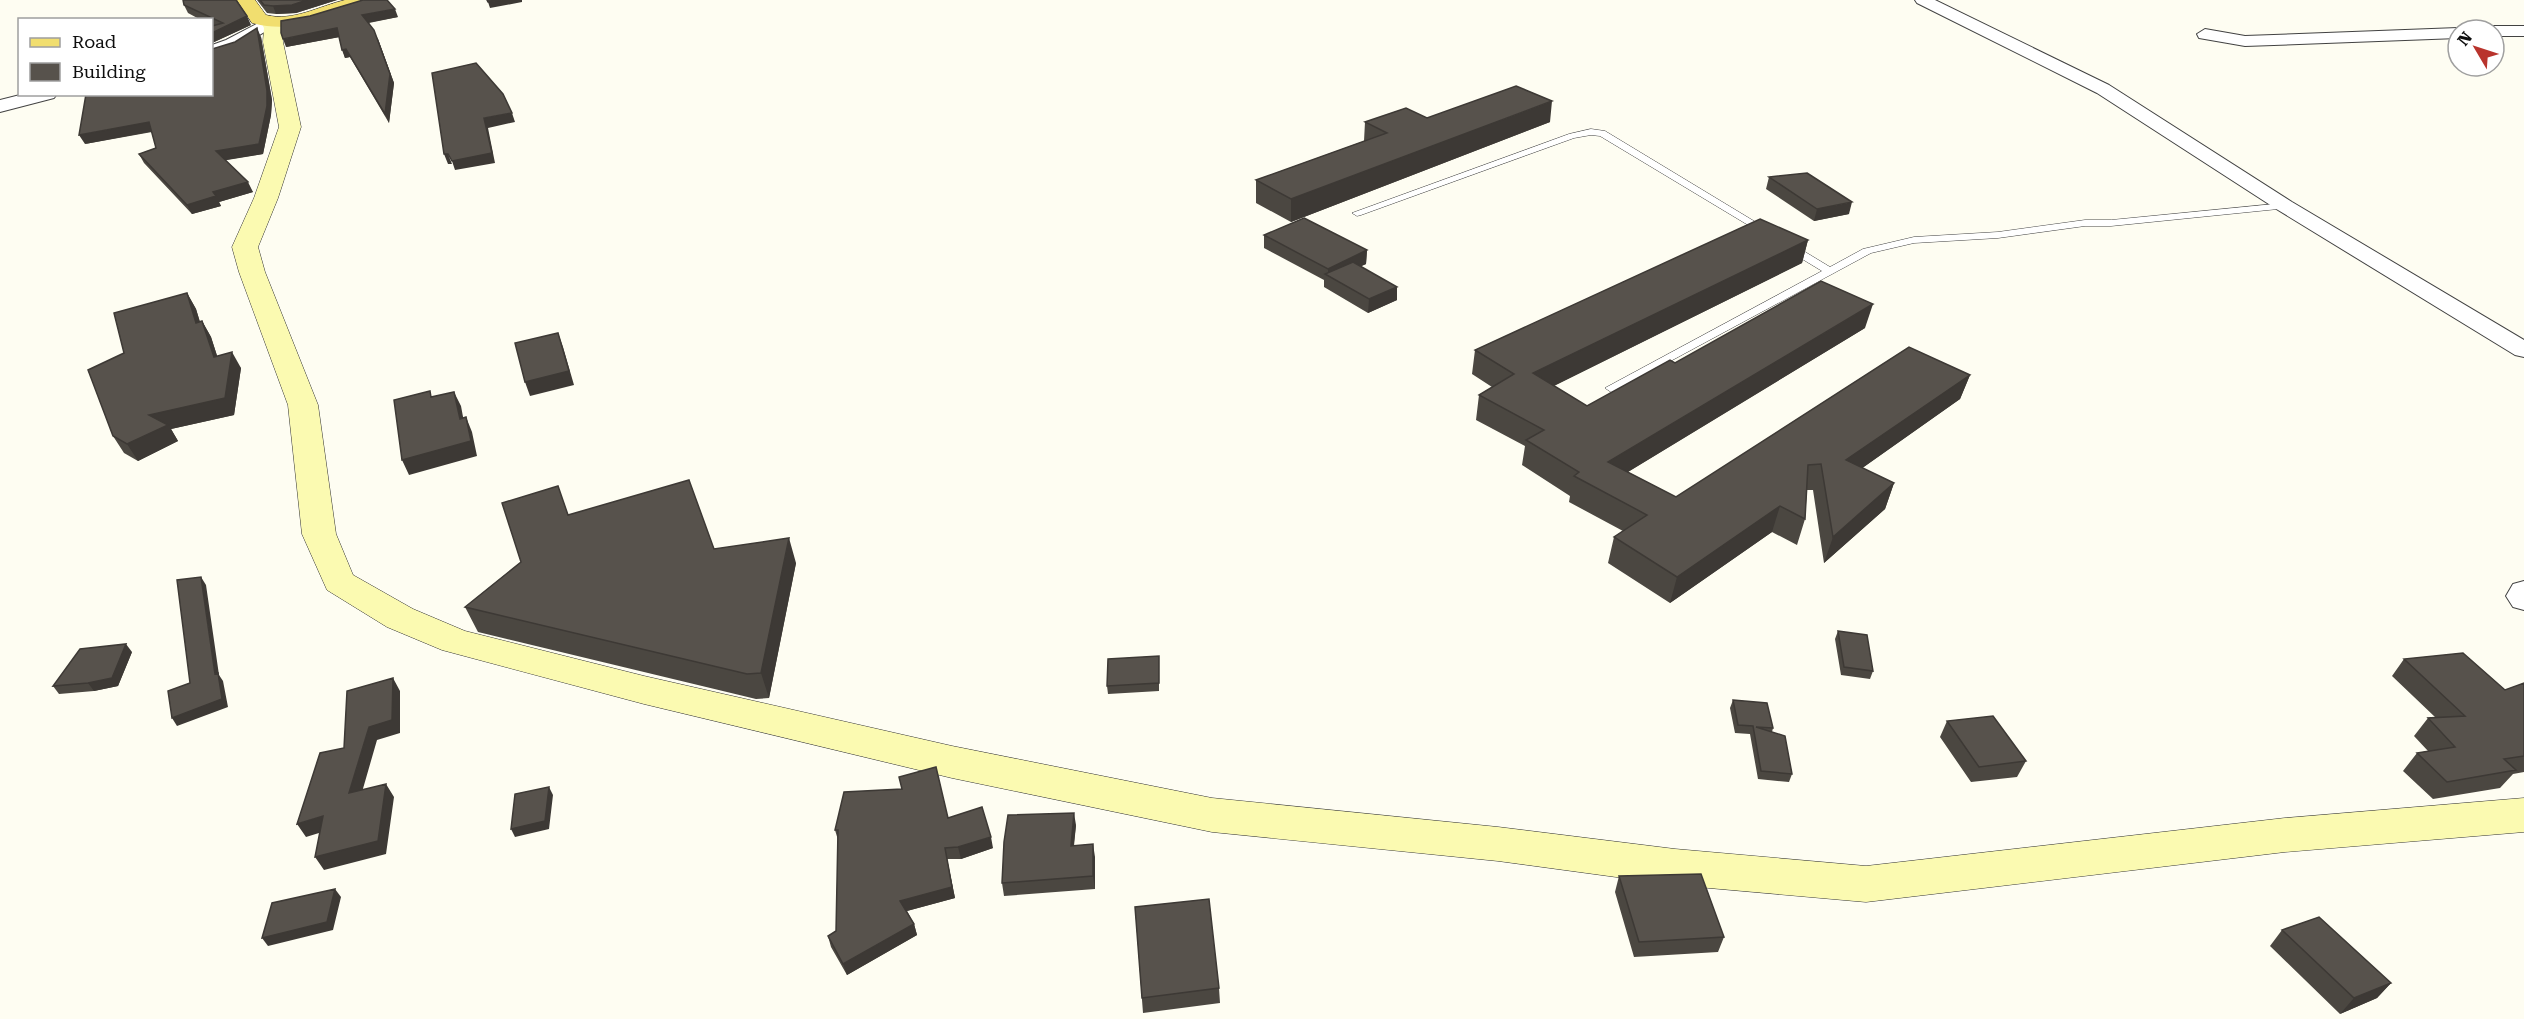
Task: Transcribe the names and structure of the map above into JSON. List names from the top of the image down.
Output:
{
  "legend": ["Road", "Building"],
  "north": "top left"
}
